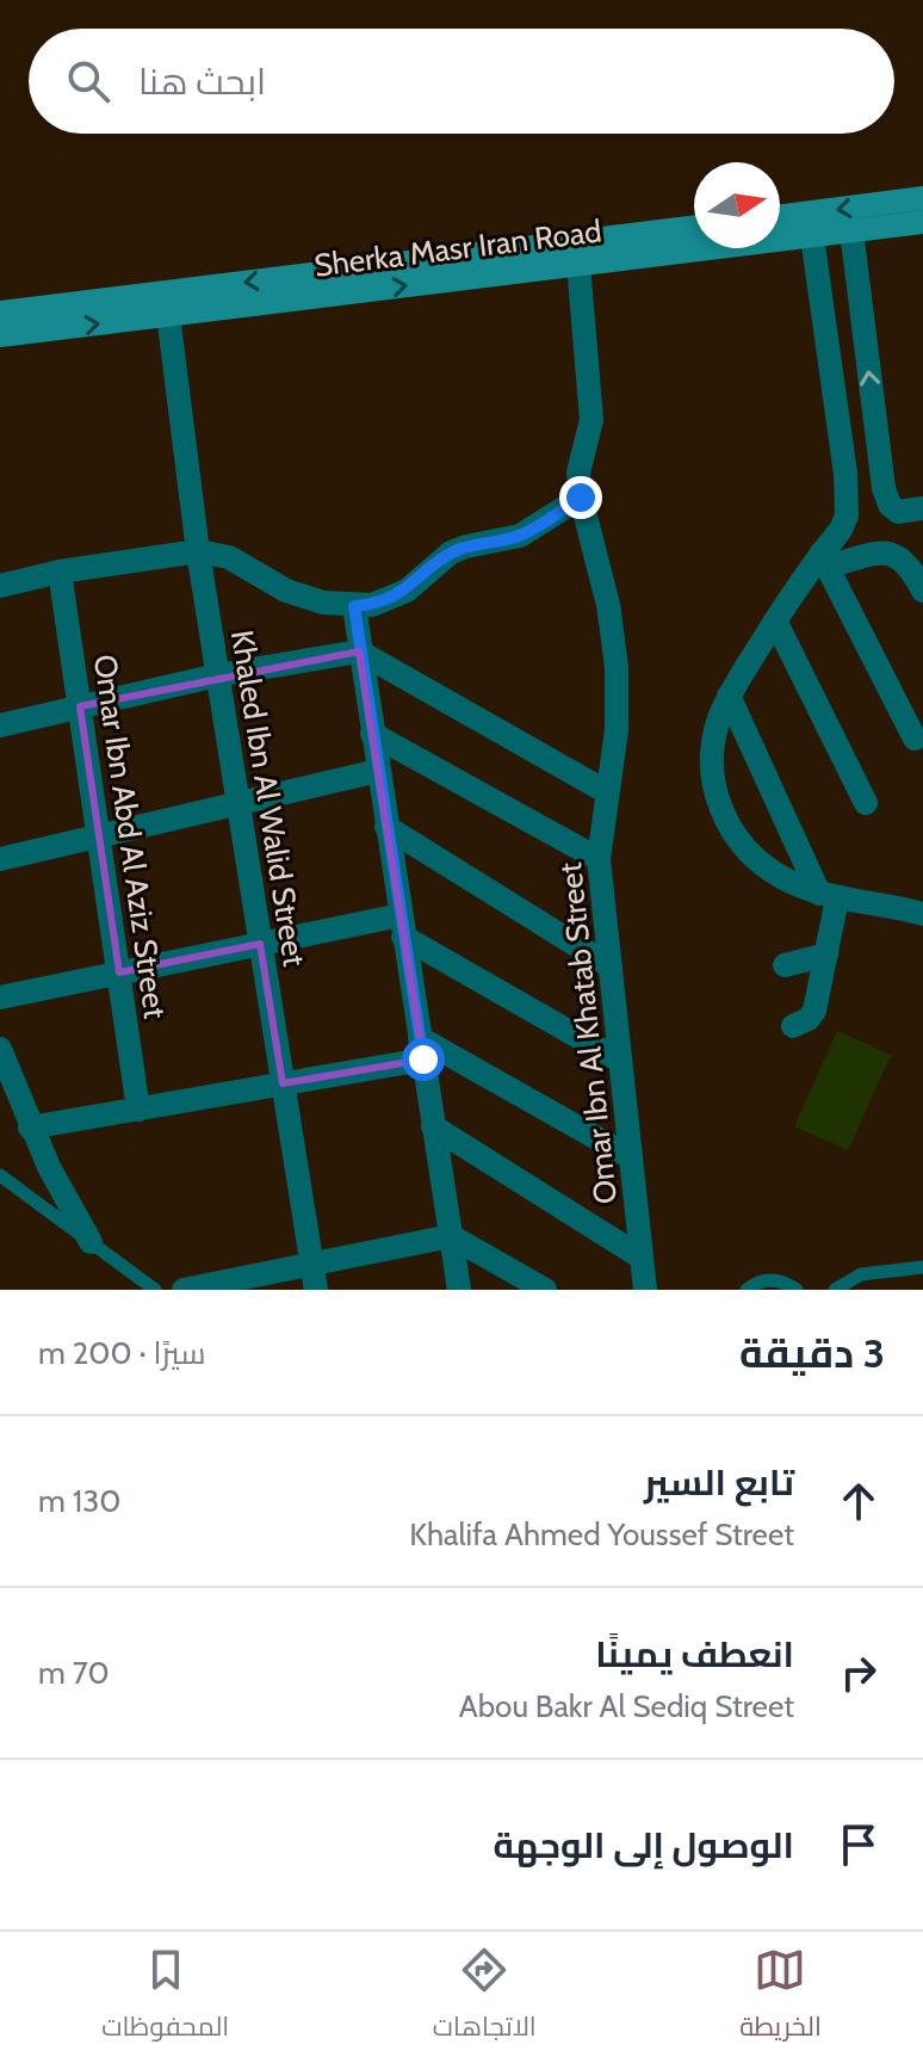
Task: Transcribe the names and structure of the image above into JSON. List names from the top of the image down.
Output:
{
  "streets": {
    "main road": ["Sherka Masr Iran Road"],
    "street": ["Khaled Ibn Al Walid Street", "Omar Ibn Abd Al Aziz Street", "Omar Ibn Al Khatab Street"]
  },
  "crossings": [
    ["Sherka Masr Iran Road", "Khaled Ibn Al Walid Street"],
    ["Sherka Masr Iran Road", "Omar Ibn Al Khatab Street"]
  ],
  "north": "right",
  "page": {
    "search": "ابحث هنا",
    "heading": ["3 دقيقة", "سيرًا · 200 m"],
    "list": [
      ["تابع السير", "Khalifa Ahmed Youssef Street", "130 m"],
      ["انعطف يمينًا", "Abou Bakr Al Sediq Street", "70 m"],
      "الوصول إلى الوجهة"
    ],
    "nav": ["الخريطة", "الاتجاهات", "المحفوظات"]
  }
}
